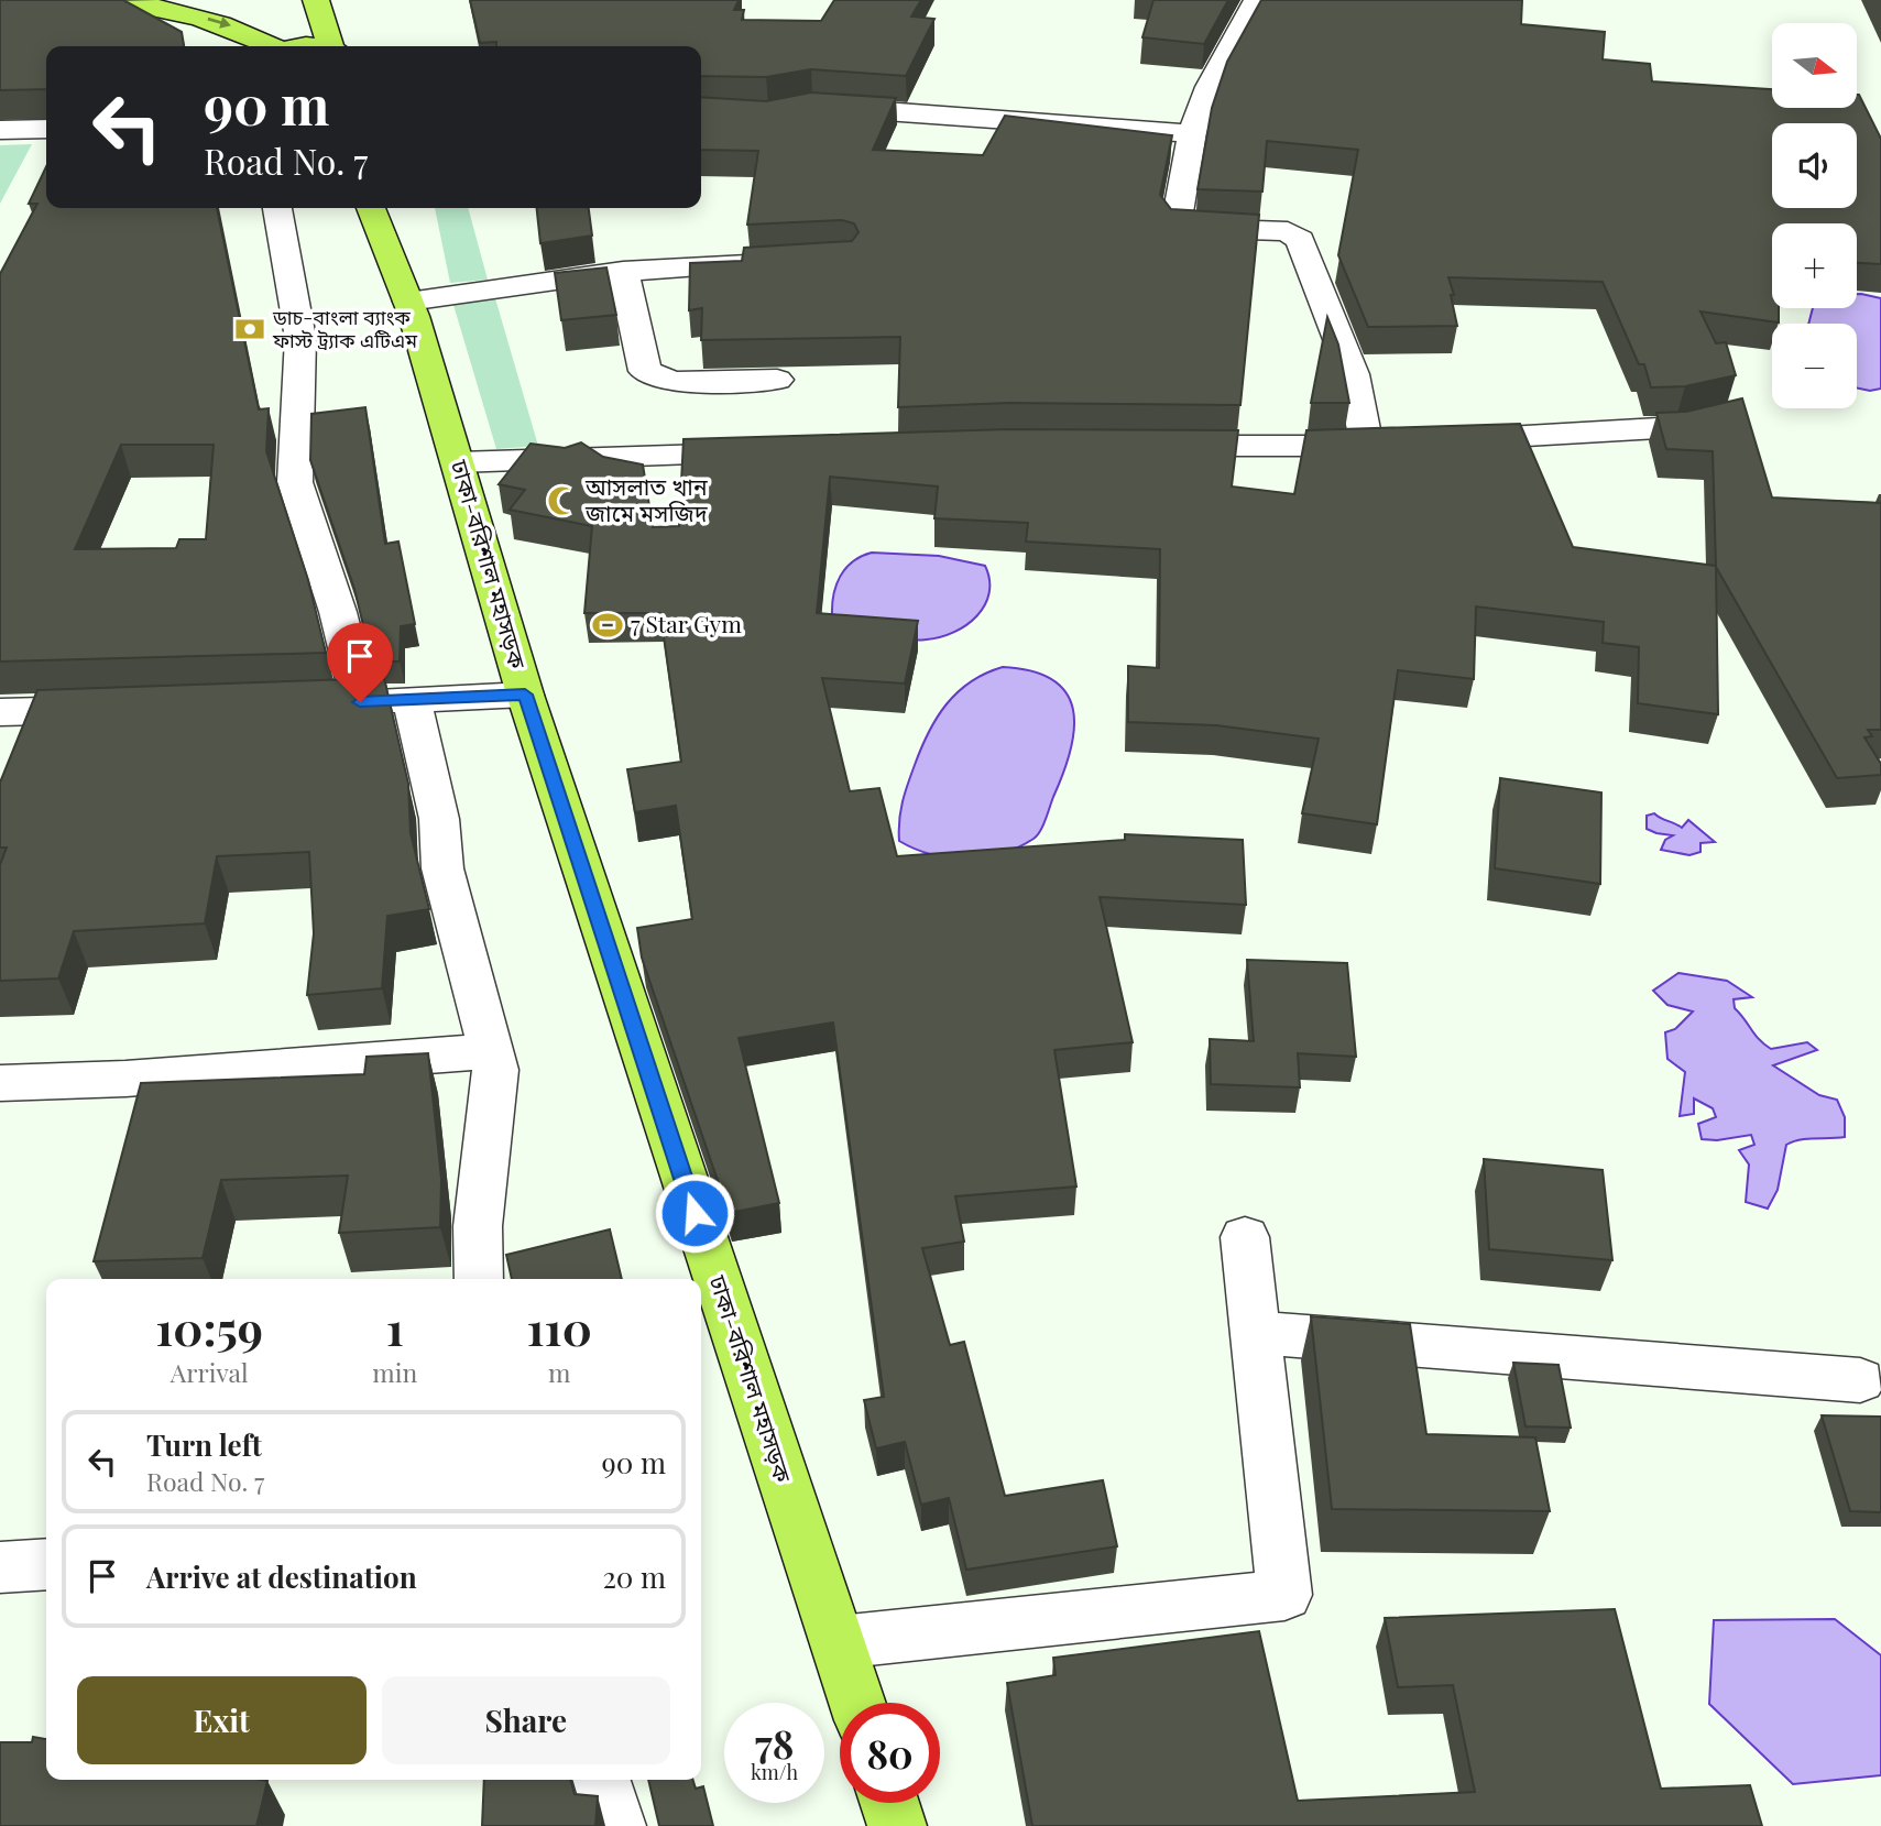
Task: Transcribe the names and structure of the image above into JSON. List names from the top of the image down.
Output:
{
  "streets": {
    "highway": ["ঢাকা-বরিশাল মহাসড়ক"]
  },
  "places": {
    "bank": ["ডাচ-বাংলা ব্যাংক ফাস্ট ট্র্যাক এটিএম"],
    "mosque": ["আসলাত খান জামে মসজিদ"],
    "sports": ["7 Star Gym"]
  },
  "north": "right",
  "page": {
    "map_buttons": ["+", "−"],
    "turn": ["90 m", "Road No. 7"],
    "eta": [
      "10:59",
      "Arrival",
      "1",
      "min",
      "110",
      "m"
    ],
    "list": [
      {
        "name": "Turn left",
        "note": "Road No. 7",
        "value": "90 m"
      },
      {
        "name": "Arrive at destination",
        "value": "20 m"
      }
    ],
    "buttons": ["Exit", "Share"],
    "speed": "78 km/h",
    "limit": "80"
  }
}
